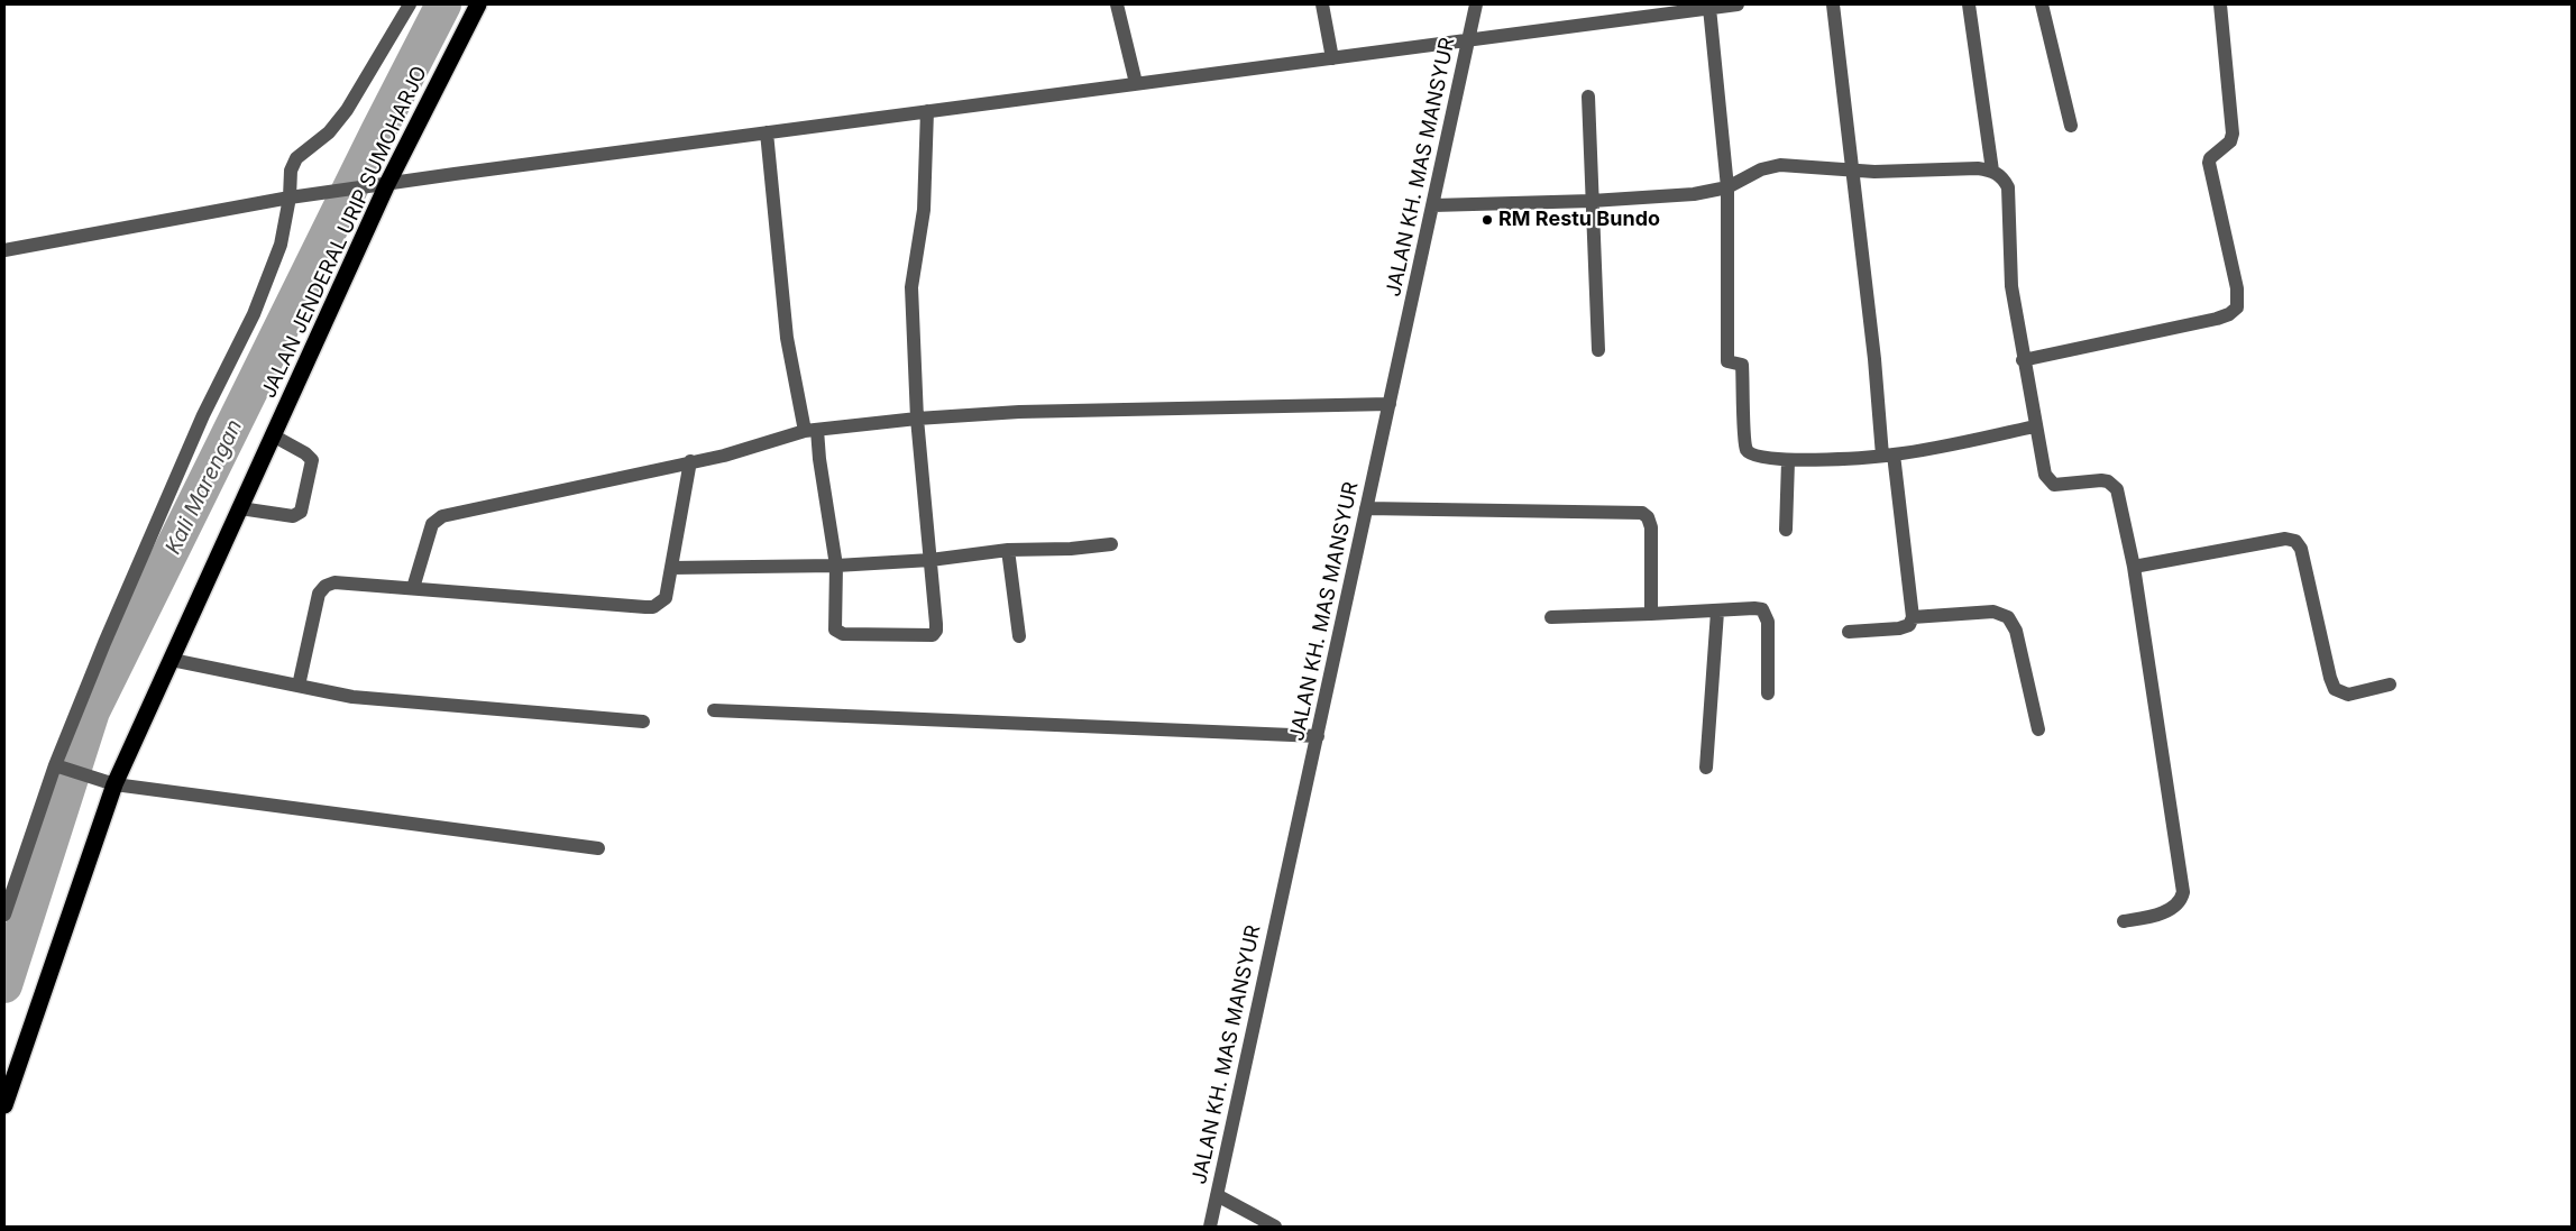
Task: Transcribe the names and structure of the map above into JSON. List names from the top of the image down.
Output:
{
  "streets": {
    "highway": ["JALAN JENDERAL URIP SUMOHARJO"],
    "street": ["JALAN KH. MAS MANSYUR"]
  },
  "water": ["Kali Marengan"],
  "places": ["RM Restu Bundo"]
}
